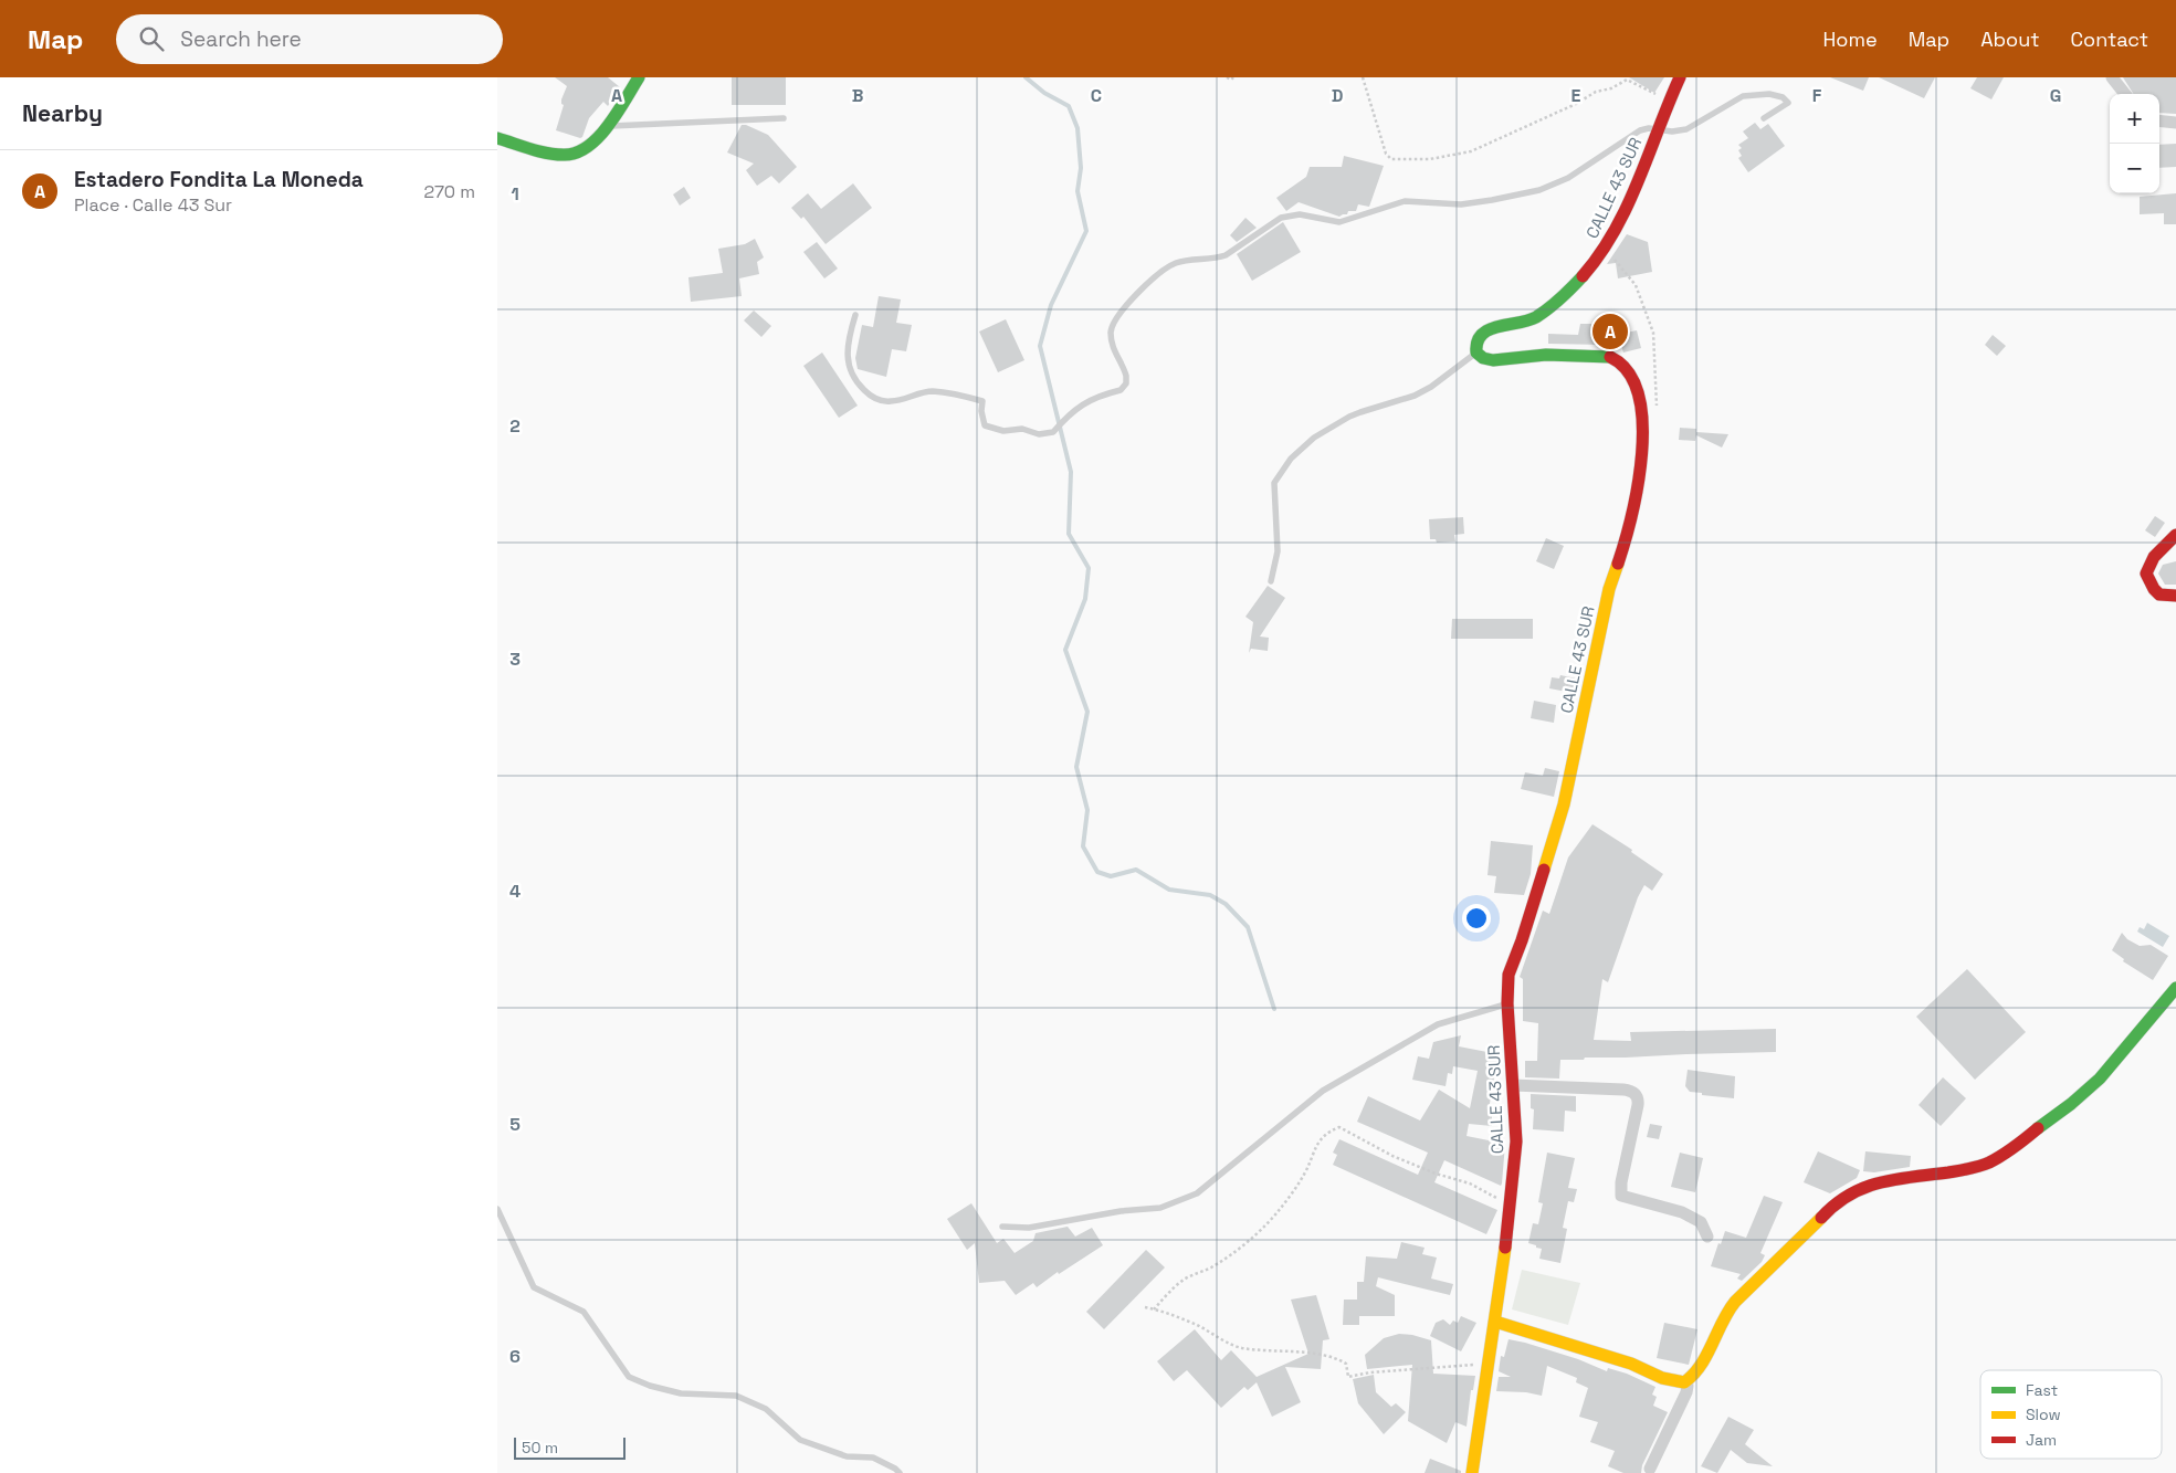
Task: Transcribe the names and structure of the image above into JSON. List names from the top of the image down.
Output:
{
  "streets": {
    "street": ["CALLE 43 SUR"]
  },
  "legend": ["Fast", "Slow", "Jam"],
  "scale_bar": "50 m",
  "page": {
    "header": "Map",
    "search": "Search here",
    "nav": [
      "Home",
      "Map",
      "About",
      "Contact"
    ],
    "heading": "Nearby",
    "map_buttons": ["+", "−"],
    "list": [
      {
        "mark": "A",
        "name": "Estadero Fondita La Moneda",
        "note": "Place · Calle 43 Sur",
        "value": "270 m"
      }
    ],
    "pins": "A",
    "scale": "50 m"
  },
  "grid": {
    "columns": [
      "A",
      "B",
      "C",
      "D",
      "E",
      "F",
      "G"
    ],
    "rows": [
      "1",
      "2",
      "3",
      "4",
      "5",
      "6"
    ]
  }
}
